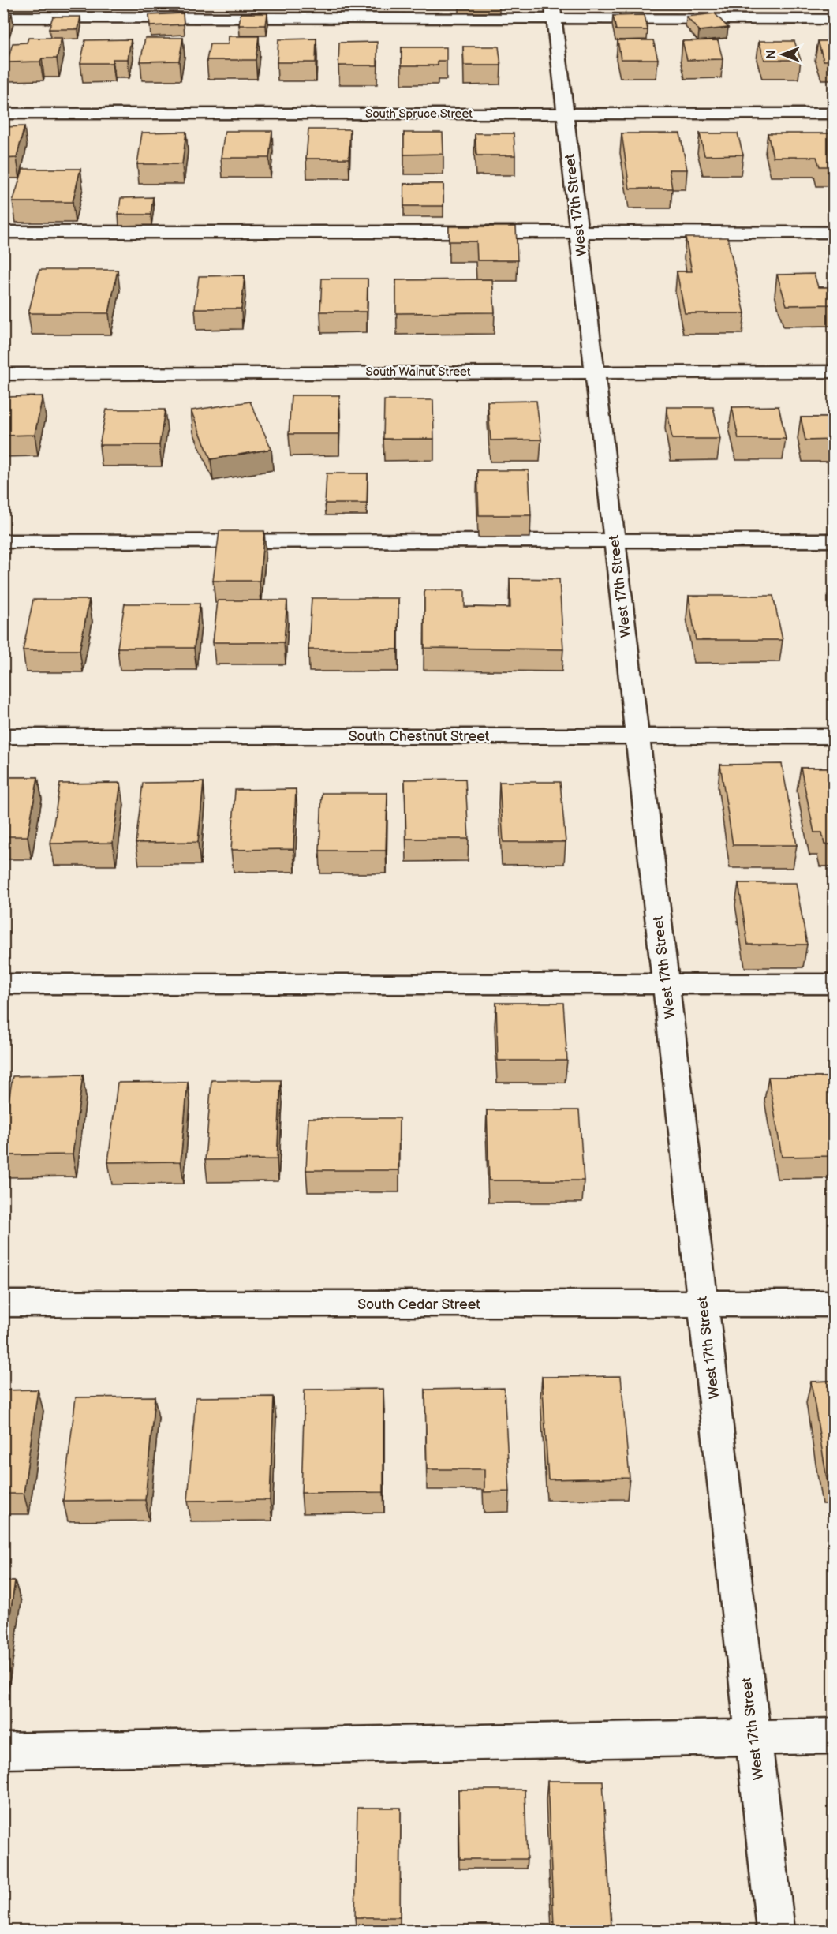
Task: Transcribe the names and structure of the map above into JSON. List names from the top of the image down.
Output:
{
  "streets": {
    "street": [
      "South Spruce Street",
      "West 17th Street",
      "South Walnut Street",
      "South Chestnut Street",
      "South Cedar Street"
    ]
  },
  "crossings": [
    ["South Spruce Street", "West 17th Street"],
    ["West 17th Street", "South Walnut Street"],
    ["West 17th Street", "South Chestnut Street"],
    ["West 17th Street", "South Cedar Street"]
  ],
  "north": "left"
}
